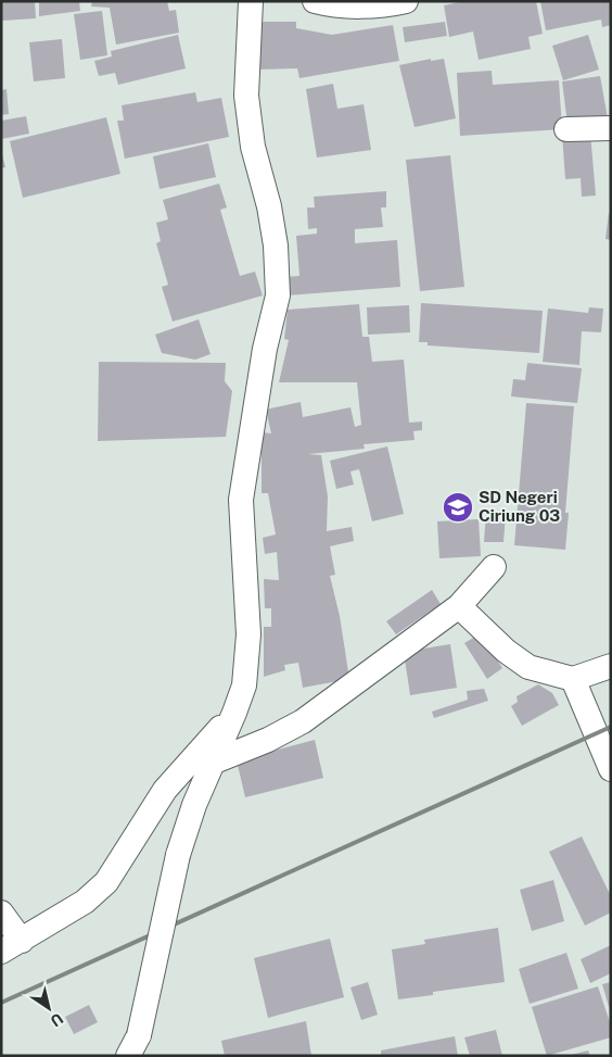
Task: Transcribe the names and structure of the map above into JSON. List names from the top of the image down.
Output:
{
  "places": {
    "school or university": ["SD Negeri Ciriung 03"]
  },
  "north": "bottom right"
}
